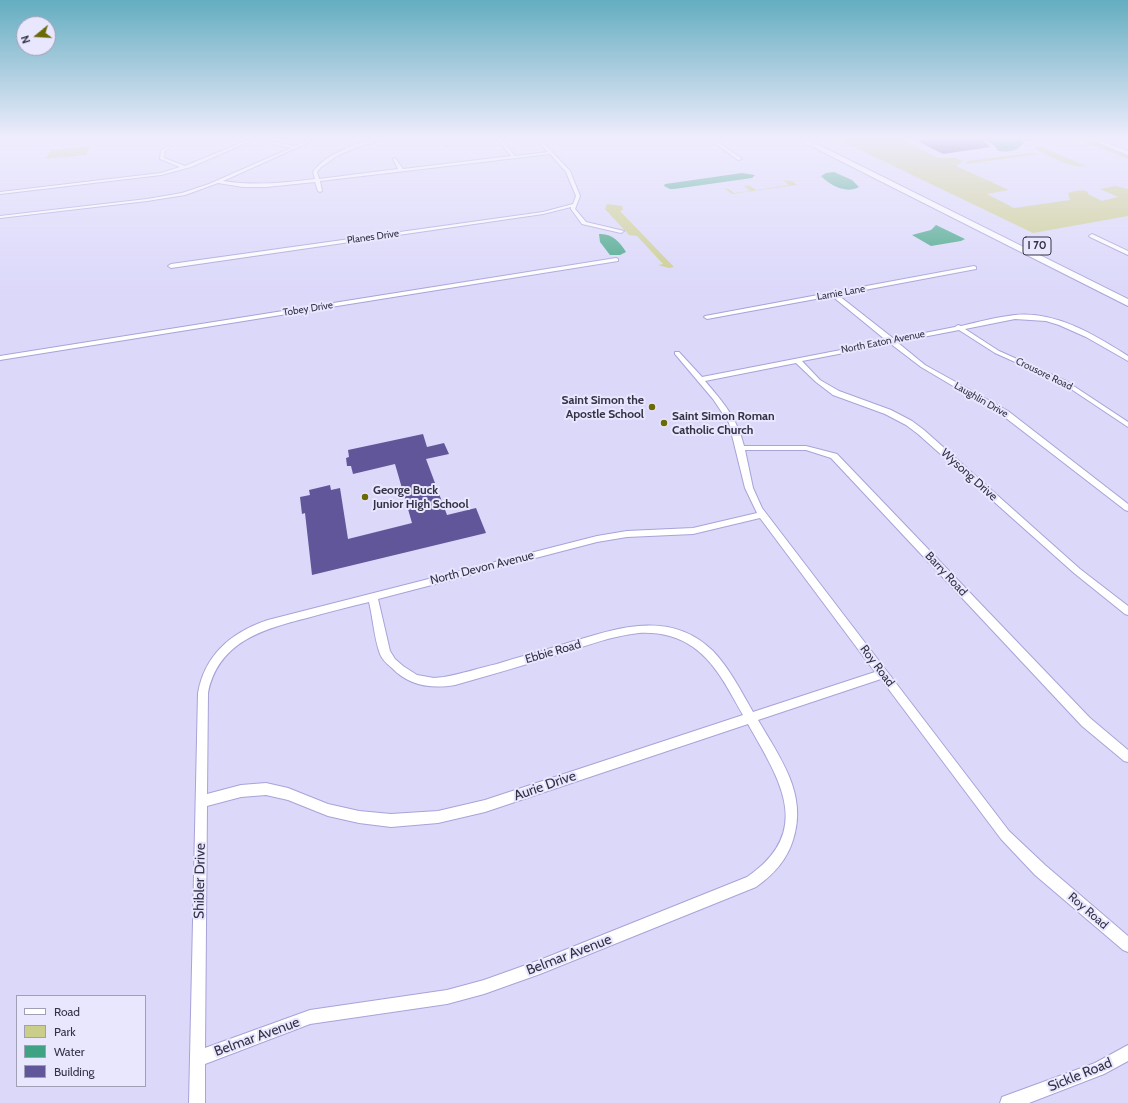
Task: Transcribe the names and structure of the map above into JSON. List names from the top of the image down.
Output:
{
  "streets": {
    "highway": ["I 70"],
    "street": [
      "Planes Drive",
      "Larnie Lane",
      "Tobey Drive",
      "North Eaton Avenue",
      "Crousore Road",
      "Laughlin Drive",
      "Wysong Drive",
      "North Devon Avenue",
      "Barry Road",
      "Ebbie Road",
      "Roy Road",
      "Aurie Drive",
      "Shibler Drive",
      "Belmar Avenue",
      "Sickle Road"
    ]
  },
  "crossings": [
    ["Larnie Lane", "Laughlin Drive"],
    ["North Eaton Avenue", "Crousore Road"],
    ["North Eaton Avenue", "Laughlin Drive"],
    ["North Eaton Avenue", "Wysong Drive"],
    ["North Eaton Avenue", "Roy Road"],
    ["North Devon Avenue", "Ebbie Road"],
    ["North Devon Avenue", "Roy Road"],
    ["North Devon Avenue", "Shibler Drive"],
    ["Barry Road", "Roy Road"],
    ["Ebbie Road", "Aurie Drive"],
    ["Ebbie Road", "Belmar Avenue"],
    ["Roy Road", "Aurie Drive"],
    ["Aurie Drive", "Shibler Drive"],
    ["Aurie Drive", "Belmar Avenue"],
    ["Shibler Drive", "Belmar Avenue"]
  ],
  "places": ["Saint Simon the Apostle School", "Saint Simon Roman Catholic Church", "George Buck Junior High School"],
  "legend": [
    "Road",
    "Park",
    "Water",
    "Building"
  ],
  "north": "left"
}
